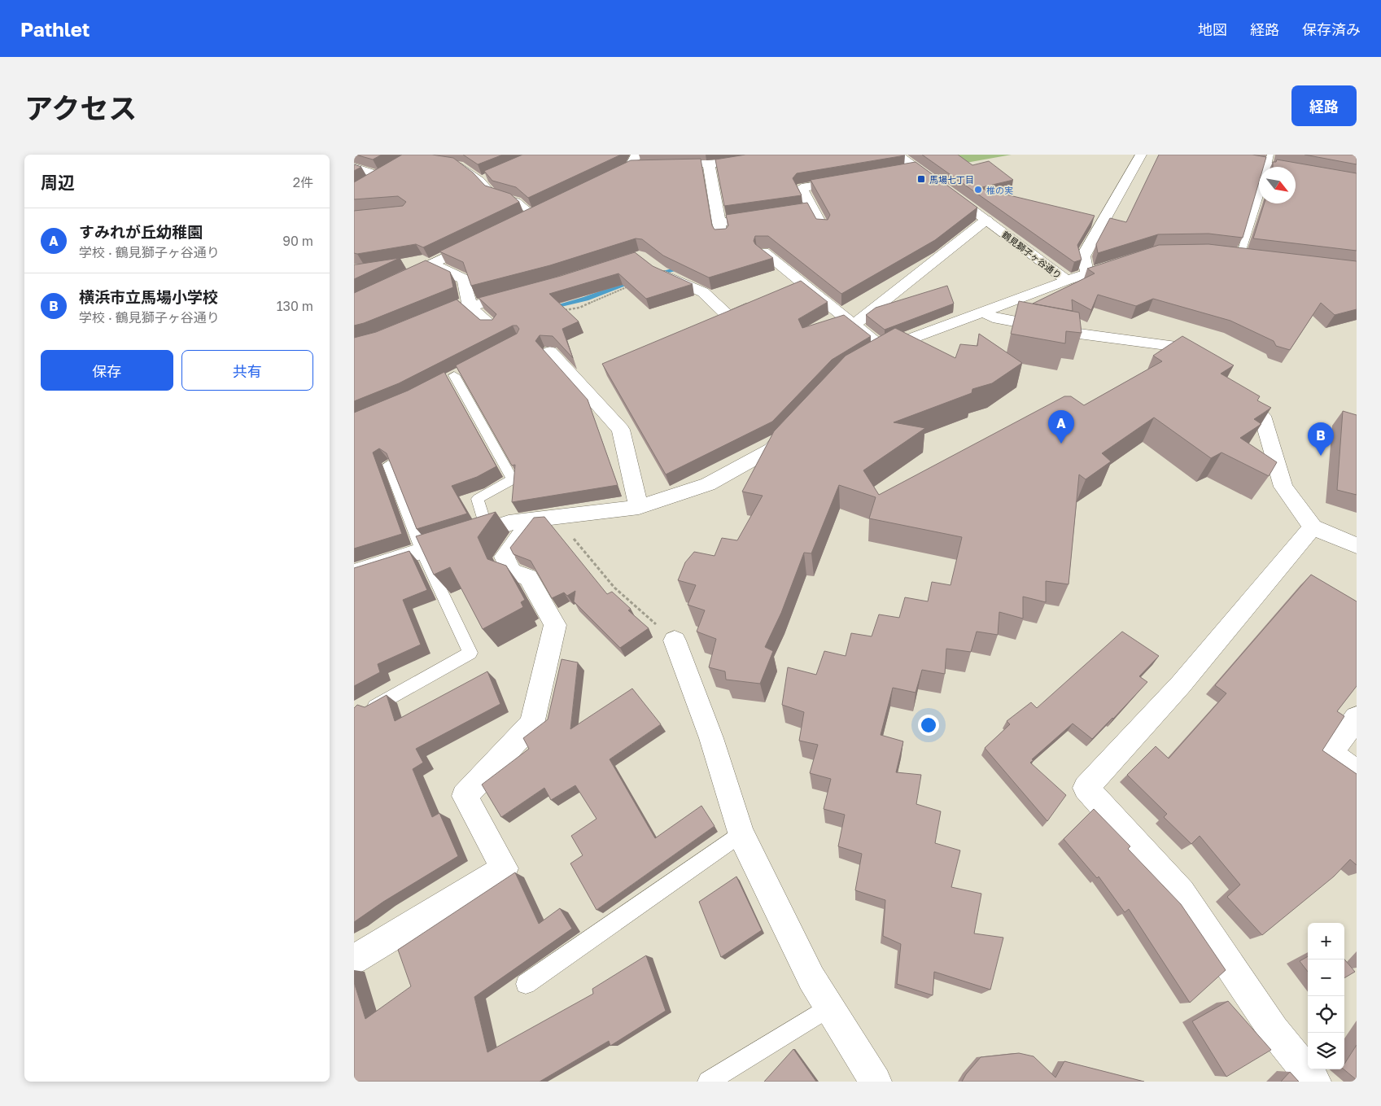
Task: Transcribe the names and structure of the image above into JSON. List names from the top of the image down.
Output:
{
  "streets": {
    "street": ["鶴見獅子ヶ谷通り"]
  },
  "places": {
    "transit": ["馬場七丁目"],
    "other": ["椎の実"]
  },
  "north": "bottom right",
  "page": {
    "header": "Pathlet",
    "nav": ["地図", "経路", "保存済み"],
    "title": "アクセス",
    "buttons": [
      "経路",
      ["保存", "共有"]
    ],
    "heading": ["周辺", "2件"],
    "list": [
      {
        "mark": "A",
        "name": "すみれが丘幼稚園",
        "note": "学校 · 鶴見獅子ヶ谷通り",
        "value": "90 m"
      },
      {
        "mark": "B",
        "name": "横浜市立馬場小学校",
        "note": "学校 · 鶴見獅子ヶ谷通り",
        "value": "130 m"
      }
    ],
    "pins": ["A", "B"],
    "map_buttons": ["+", "−"]
  }
}
